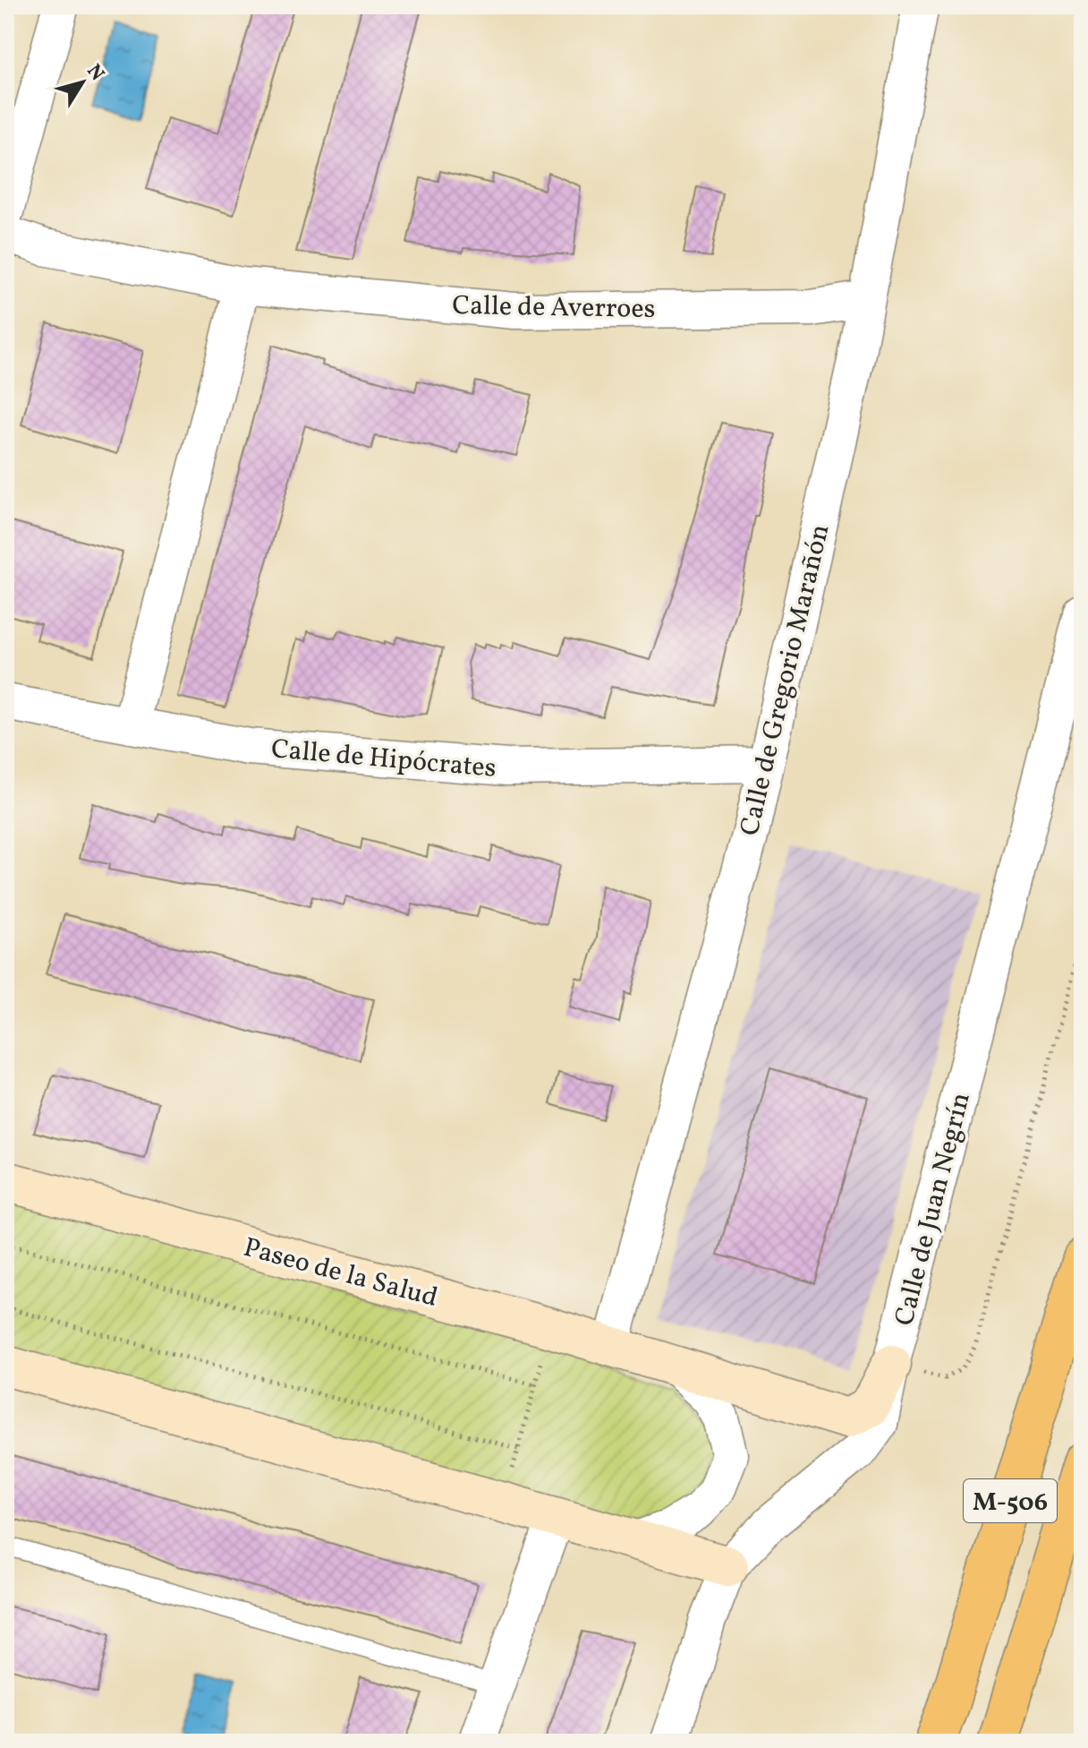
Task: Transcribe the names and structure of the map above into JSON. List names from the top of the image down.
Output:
{
  "streets": {
    "highway": ["M-506"],
    "street": [
      "Calle de Averroes",
      "Calle de Gregorio Marañón",
      "Calle de Hipócrates",
      "Calle de Juan Negrín",
      "Paseo de la Salud"
    ]
  },
  "crossings": [
    ["Calle de Averroes", "Calle de Gregorio Marañón"],
    ["Calle de Gregorio Marañón", "Calle de Hipócrates"],
    ["Calle de Gregorio Marañón", "Paseo de la Salud"],
    ["Calle de Juan Negrín", "Paseo de la Salud"]
  ],
  "north": "top right"
}
